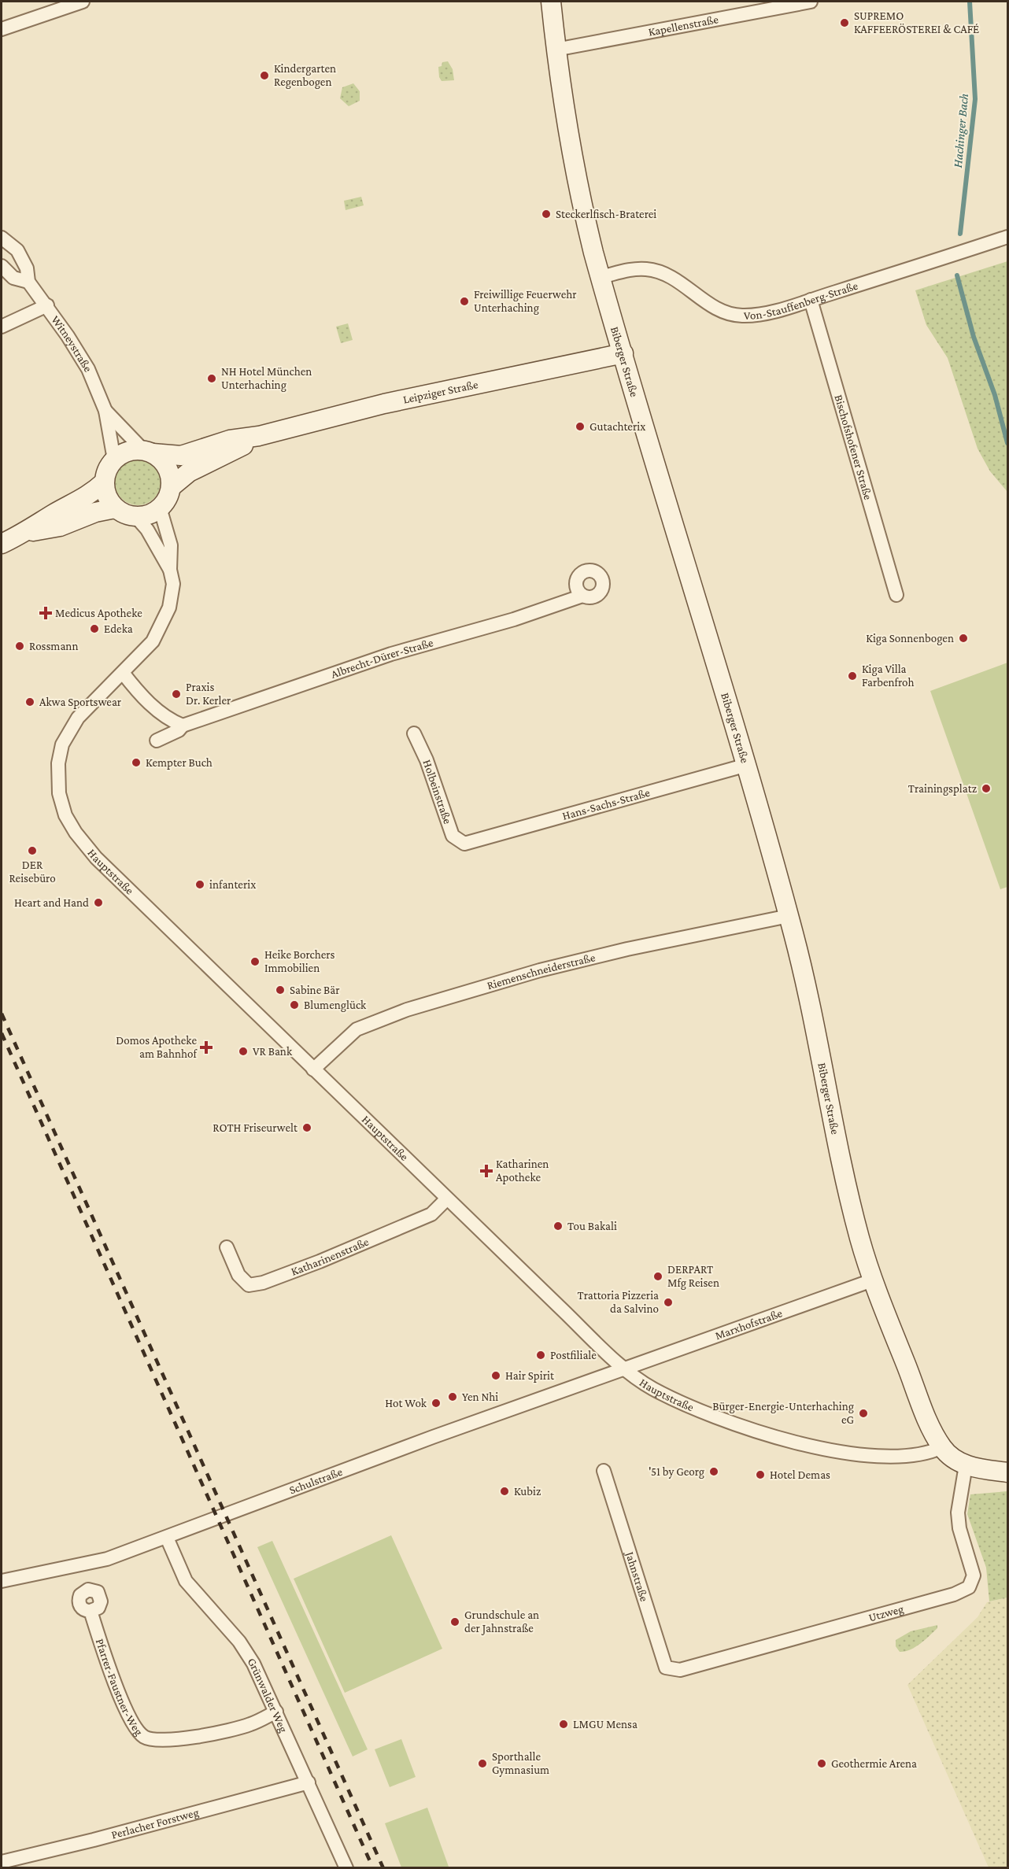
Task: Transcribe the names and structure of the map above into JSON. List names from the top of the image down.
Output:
{
  "streets": {
    "main road": ["Biberger Straße", "Leipziger Straße"],
    "street": [
      "Kapellenstraße",
      "Von-Stauffenberg-Straße",
      "Witneystraße",
      "Bischofshofener Straße",
      "Albrecht-Dürer-Straße",
      "Holbeinstraße",
      "Hans-Sachs-Straße",
      "Hauptstraße",
      "Riemenschneiderstraße",
      "Katharinenstraße",
      "Marxhofstraße",
      "Schulstraße",
      "Jahnstraße",
      "Utzweg",
      "Pfarrer-Faustner-Weg",
      "Grünwalder Weg",
      "Perlacher Forstweg"
    ]
  },
  "crossings": [
    ["Kapellenstraße", "Biberger Straße"],
    ["Von-Stauffenberg-Straße", "Biberger Straße"],
    ["Von-Stauffenberg-Straße", "Bischofshofener Straße"],
    ["Witneystraße", "Leipziger Straße"],
    ["Witneystraße", "Hauptstraße"],
    ["Biberger Straße", "Leipziger Straße"],
    ["Biberger Straße", "Hans-Sachs-Straße"],
    ["Biberger Straße", "Hauptstraße"],
    ["Biberger Straße", "Riemenschneiderstraße"],
    ["Biberger Straße", "Marxhofstraße"],
    ["Leipziger Straße", "Hauptstraße"],
    ["Holbeinstraße", "Hans-Sachs-Straße"],
    ["Hauptstraße", "Riemenschneiderstraße"],
    ["Hauptstraße", "Katharinenstraße"],
    ["Hauptstraße", "Marxhofstraße"],
    ["Hauptstraße", "Schulstraße"],
    ["Marxhofstraße", "Schulstraße"],
    ["Schulstraße", "Grünwalder Weg"],
    ["Jahnstraße", "Utzweg"],
    ["Pfarrer-Faustner-Weg", "Grünwalder Weg"],
    ["Grünwalder Weg", "Perlacher Forstweg"]
  ],
  "water": ["Hachinger Bach"],
  "places": {
    "other": [
      "SUPREMO KAFFEERÖSTEREI & CAFÉ",
      "Kindergarten Regenbogen",
      "Steckerlfisch-Braterei",
      "Freiwillige Feuerwehr Unterhaching",
      "NH Hotel München Unterhaching",
      "Gutachterix",
      "Edeka",
      "Kiga Sonnenbogen",
      "Rossmann",
      "Kiga Villa Farbenfroh",
      "Praxis Dr. Kerler",
      "Akwa Sportswear",
      "Kempter Buch",
      "Trainingsplatz",
      "DER Reisebüro",
      "infanterix",
      "Heart and Hand",
      "Heike Borchers Immobilien",
      "Sabine Bär",
      "Blumenglück",
      "VR Bank",
      "ROTH Friseurwelt",
      "Tou Bakali",
      "DERPART Mfg Reisen",
      "Trattoria Pizzeria da Salvino",
      "Postfiliale",
      "Hair Spirit",
      "Yen Nhi",
      "Hot Wok",
      "Bürger-Energie-Unterhaching eG",
      "'51 by Georg",
      "Hotel Demas",
      "Kubiz",
      "Grundschule an der Jahnstraße",
      "LMGU Mensa",
      "Sporthalle Gymnasium",
      "Geothermie Arena"
    ],
    "health": ["Medicus Apotheke", "Domos Apotheke am Bahnhof", "Katharinen Apotheke"]
  }
}
